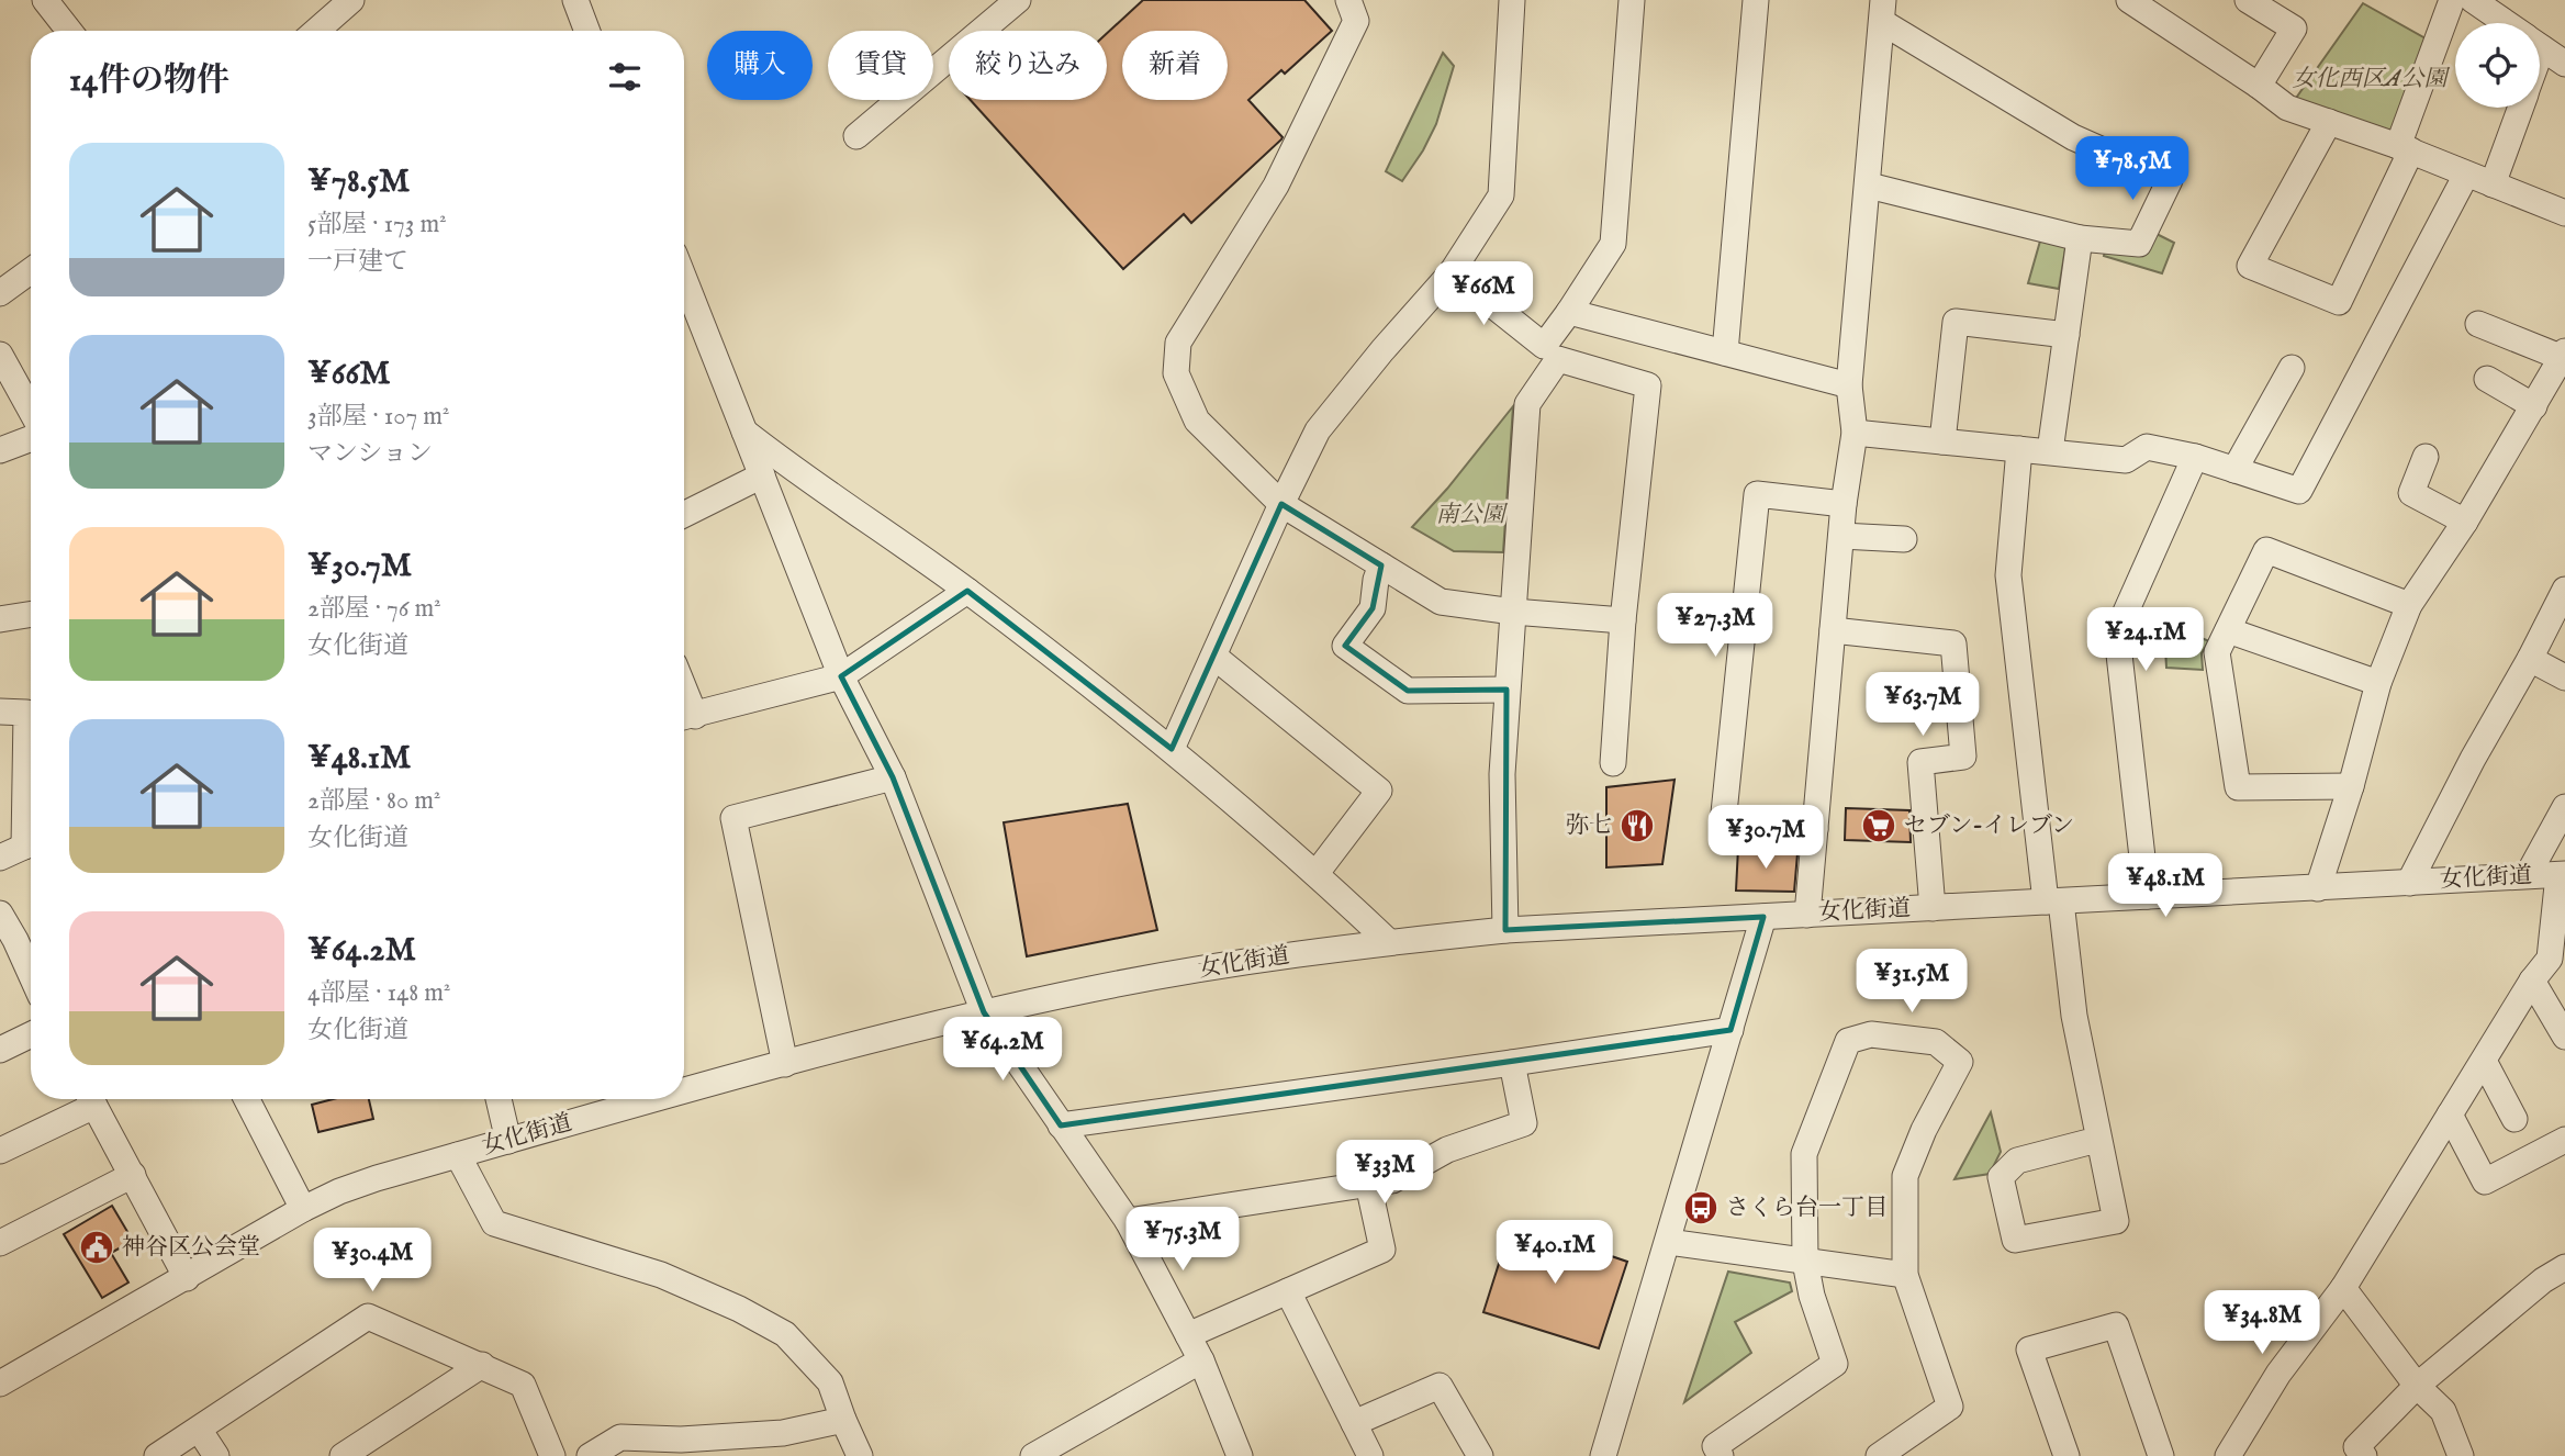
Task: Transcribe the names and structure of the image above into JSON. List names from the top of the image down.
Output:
{
  "streets": {
    "street": ["女化街道"]
  },
  "parks": ["女化西区A公園", "南公園"],
  "places": {
    "restaurant": ["弥七"],
    "supermarket": ["セブン-イレブン"],
    "bus stop": ["さくら台一丁目"],
    "public building": ["神谷区公会堂"]
  },
  "page": {
    "chip": [
      "購入",
      "賃貸",
      "絞り込み",
      "新着"
    ],
    "heading": "14件の物件",
    "list": [
      {
        "name": "¥78.5M",
        "note": "5部屋 · 173 m² · 一戸建て"
      },
      {
        "name": "¥66M",
        "note": "3部屋 · 107 m² · マンション"
      },
      {
        "name": "¥30.7M",
        "note": "2部屋 · 76 m² · 女化街道"
      },
      {
        "name": "¥48.1M",
        "note": "2部屋 · 80 m² · 女化街道"
      },
      {
        "name": "¥64.2M",
        "note": "4部屋 · 148 m² · 女化街道"
      }
    ],
    "price": [
      "¥78.5M",
      "¥66M",
      "¥27.3M",
      "¥24.1M",
      "¥63.7M",
      "¥30.7M",
      "¥48.1M",
      "¥31.5M",
      "¥64.2M",
      "¥33M",
      "¥75.3M",
      "¥40.1M",
      "¥30.4M",
      "¥34.8M"
    ]
  }
}
